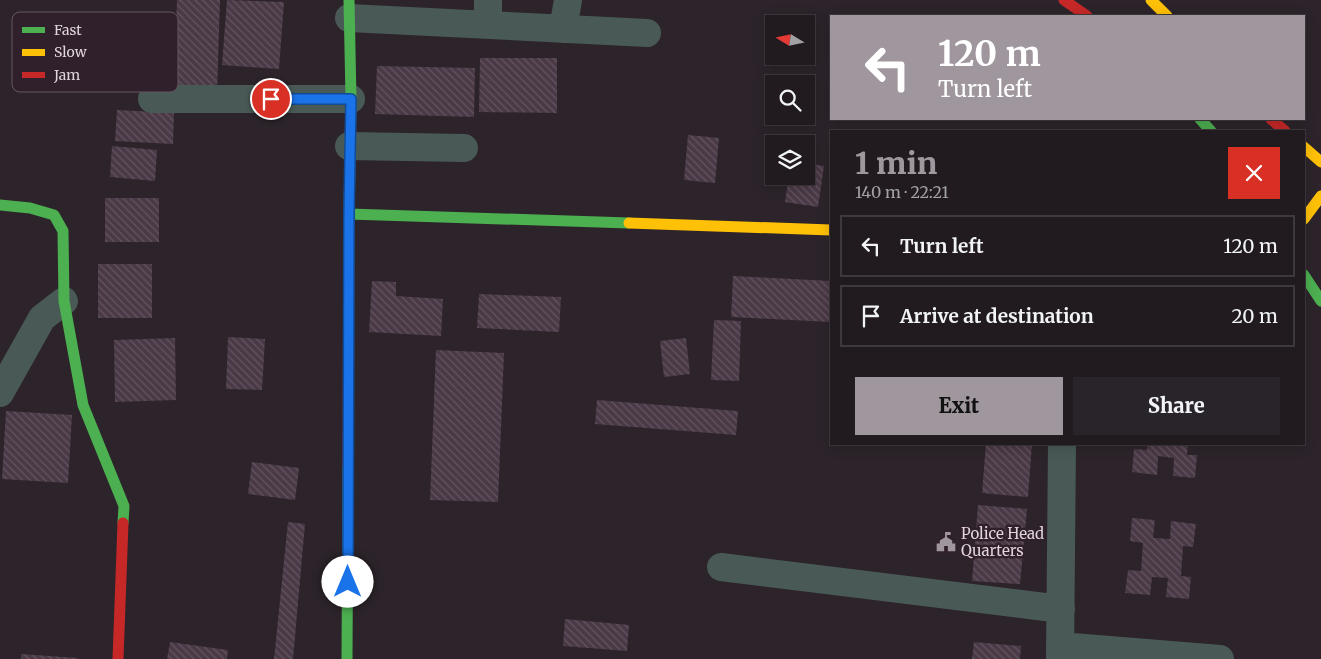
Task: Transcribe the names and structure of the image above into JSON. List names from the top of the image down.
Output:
{
  "places": {
    "public building": ["Police Head Quarters"]
  },
  "legend": ["Fast", "Slow", "Jam"],
  "north": "left",
  "page": {
    "turn": ["120 m", "Turn left"],
    "heading": ["1 min", "140 m · 22:21"],
    "list": [
      {
        "name": "Turn left",
        "value": "120 m"
      },
      {
        "name": "Arrive at destination",
        "value": "20 m"
      }
    ],
    "buttons": ["Exit", "Share"]
  }
}
